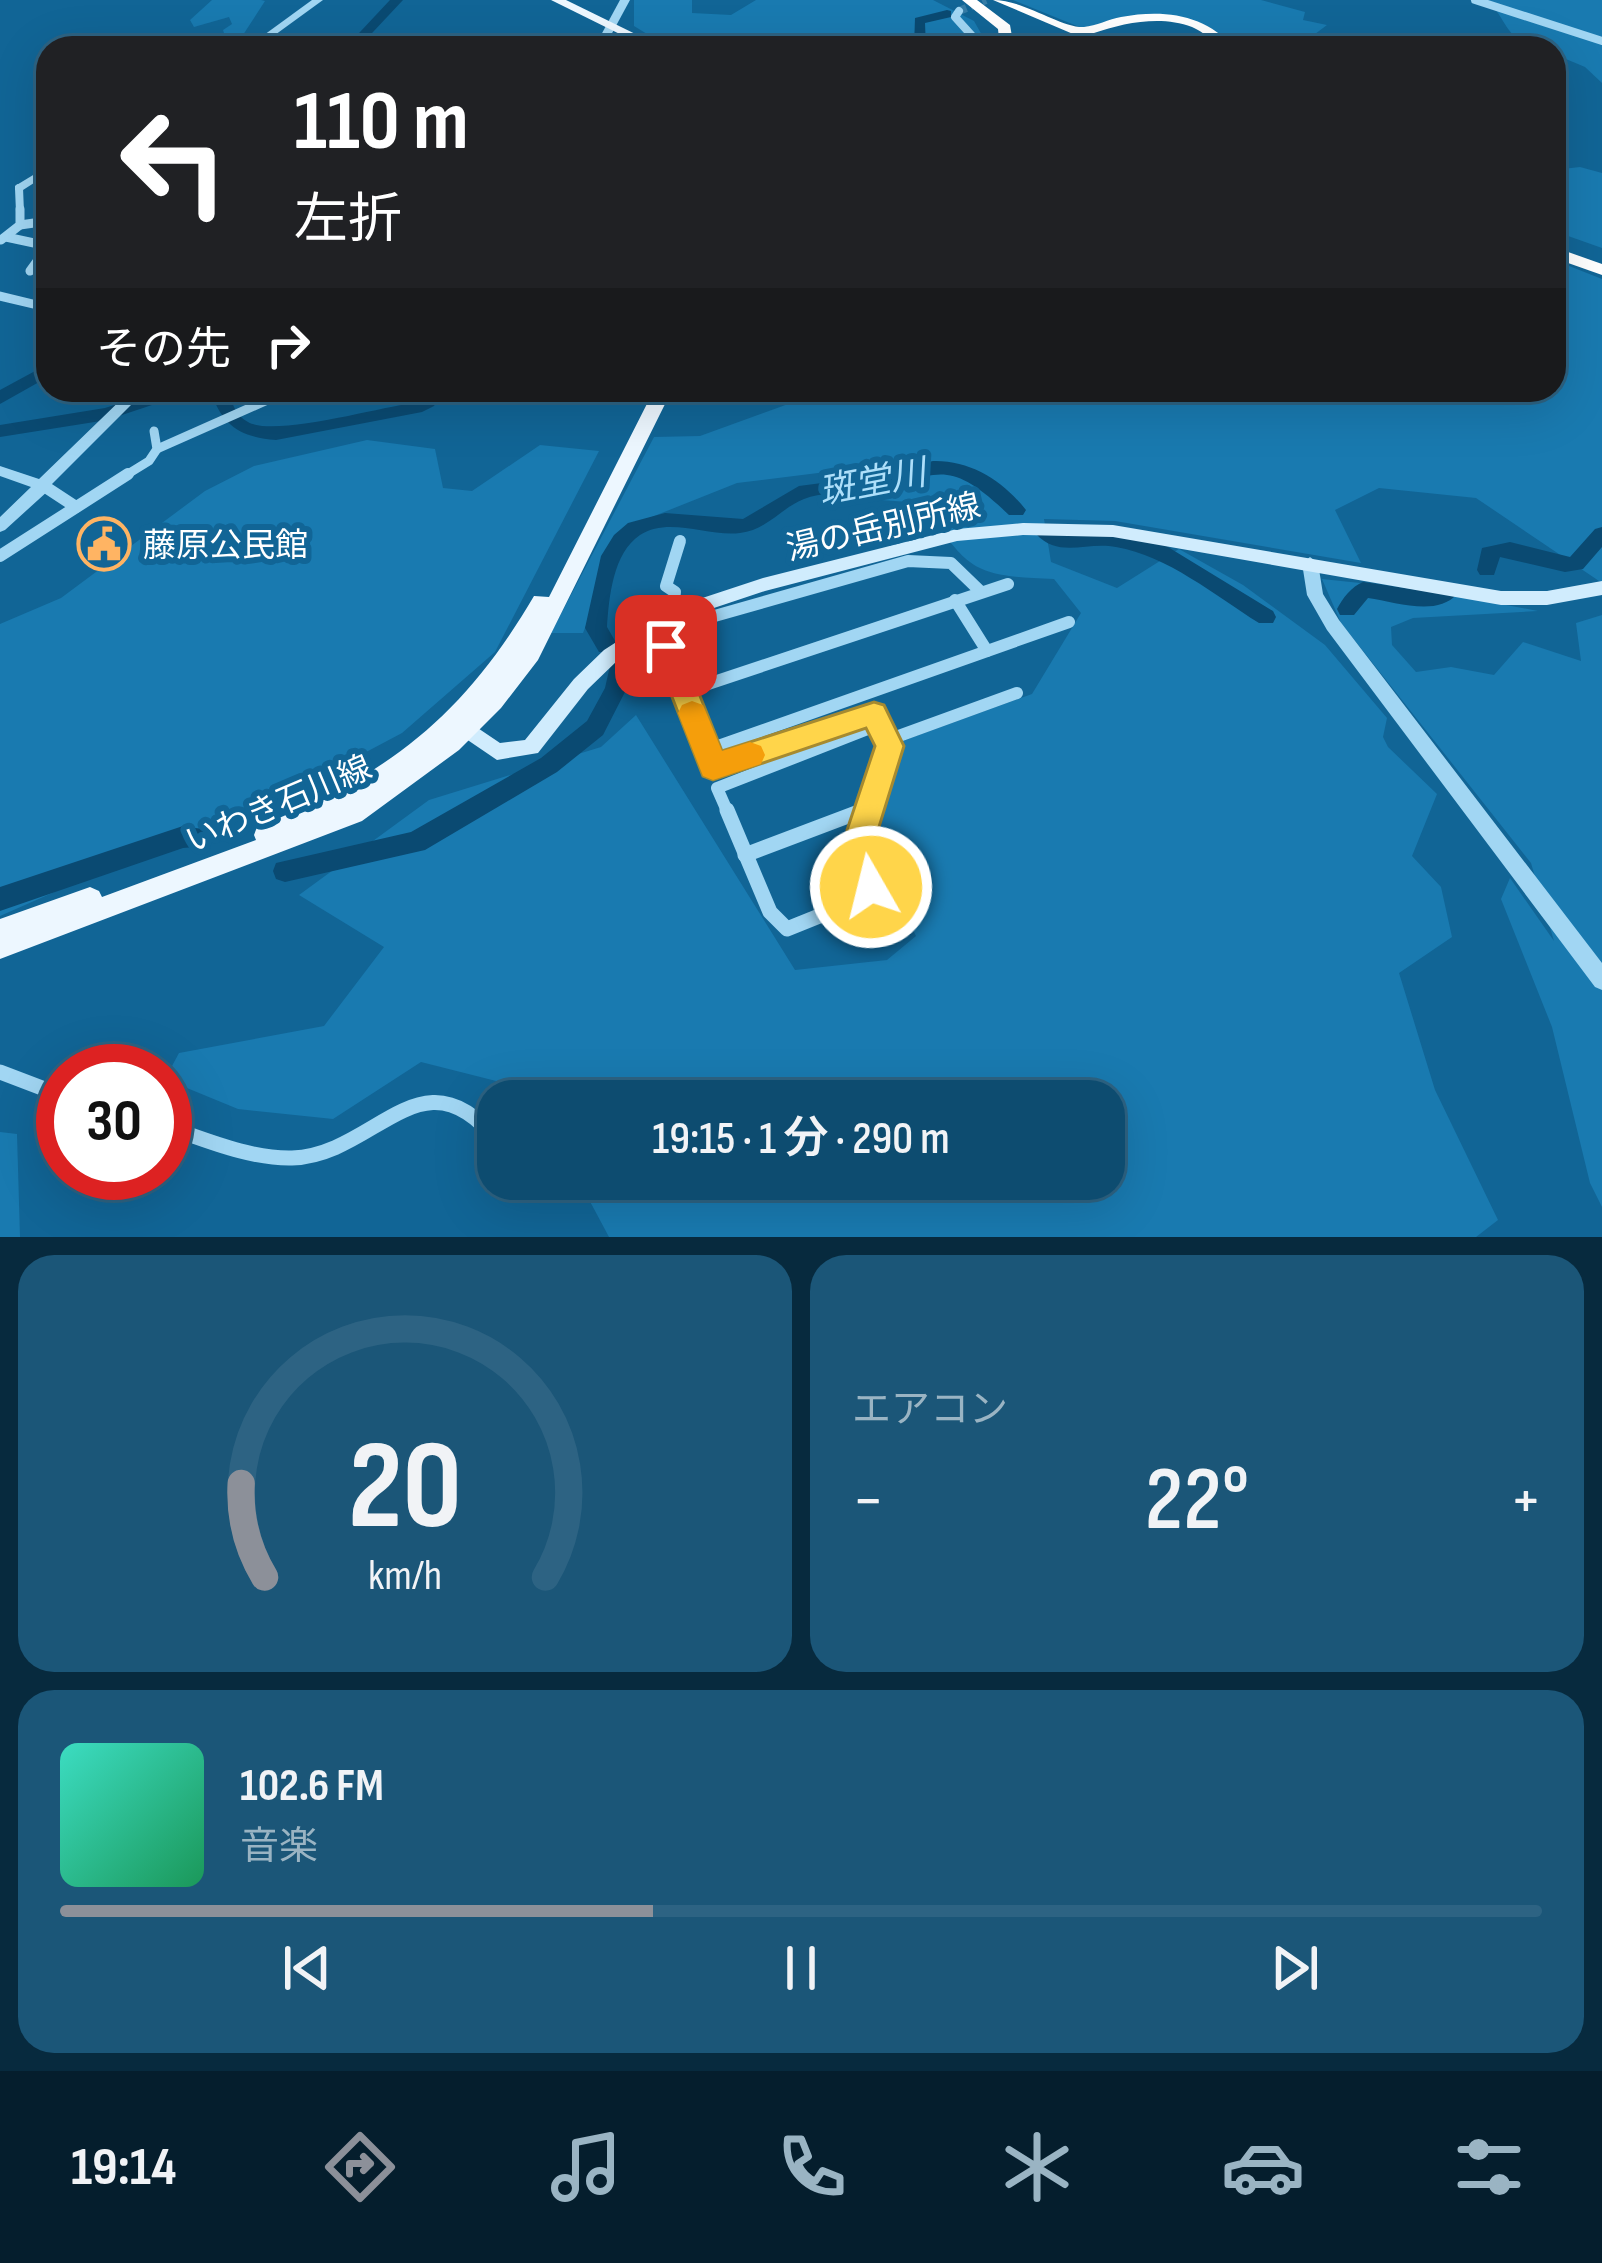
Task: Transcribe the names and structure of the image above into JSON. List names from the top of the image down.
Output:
{
  "streets": {
    "main road": ["湯の岳別所線", "いわき石川線"]
  },
  "crossings": [
    ["湯の岳別所線", "いわき石川線"]
  ],
  "water": ["斑堂川"],
  "places": {
    "public building": ["藤原公民館"]
  },
  "page": {
    "turn": ["110 m", "左折"],
    "then": "その先",
    "limit": "30",
    "trip": "19:15 · 1 分 · 290 m",
    "tile": "エアコン",
    "heat": ["−", "22°", "+"],
    "song": ["102.6 FM", "音楽"],
    "tabs": "19:14",
    "gauge": ["20", "km/h"]
  }
}
